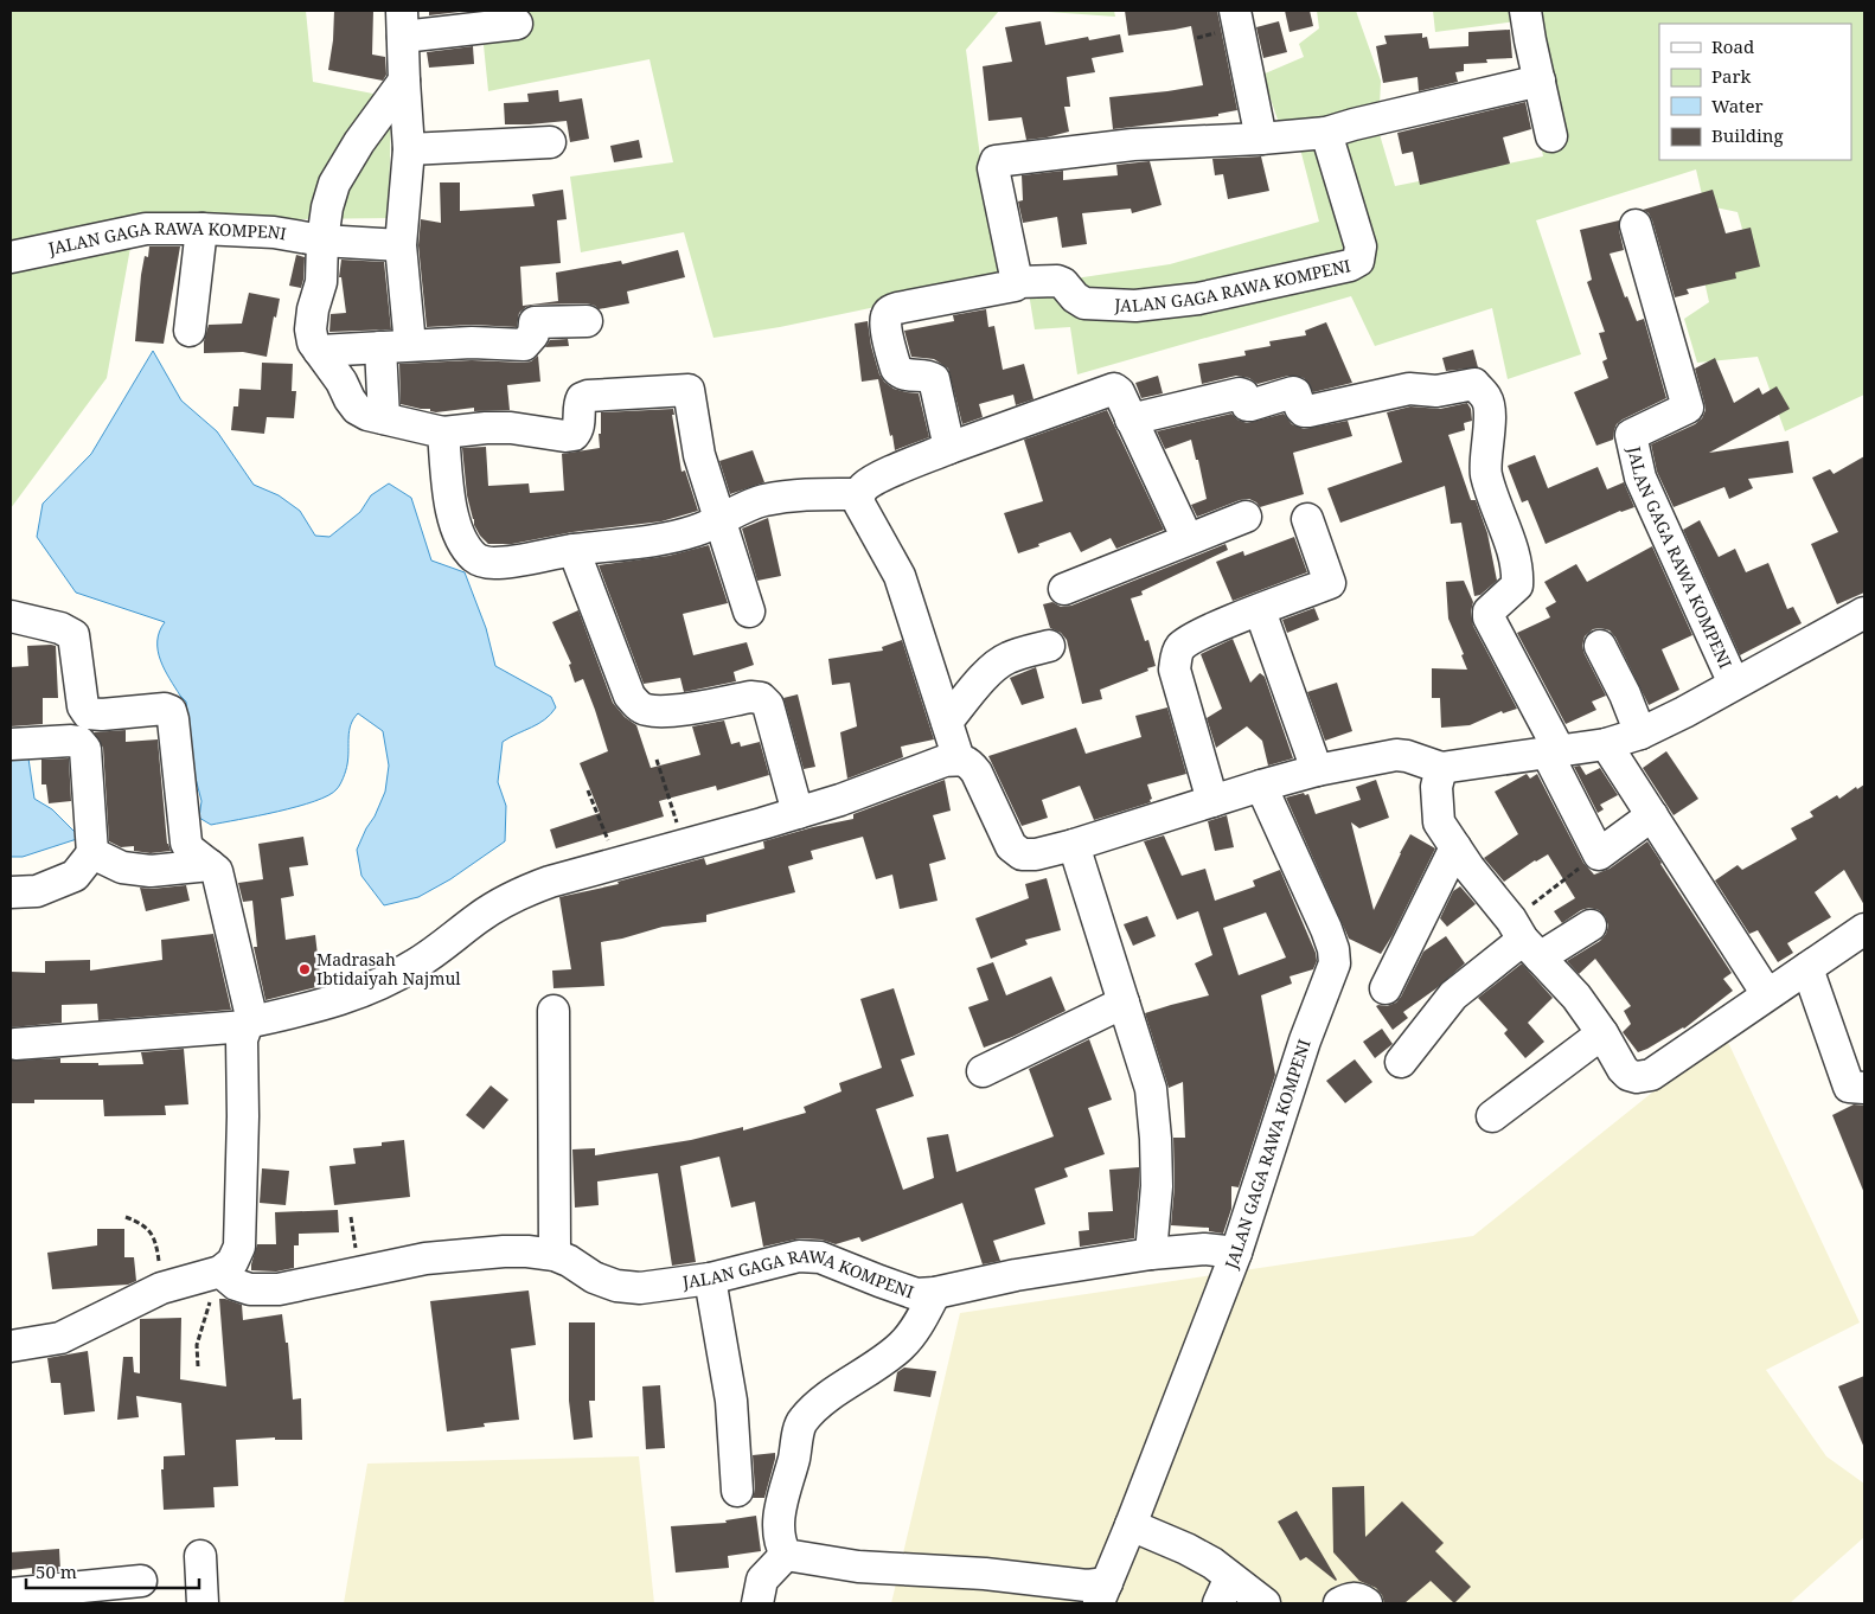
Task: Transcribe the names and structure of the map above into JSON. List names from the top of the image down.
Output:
{
  "streets": {
    "street": ["JALAN GAGA RAWA KOMPENI"]
  },
  "places": ["Madrasah Ibtidaiyah Najmul"],
  "legend": [
    "Road",
    "Park",
    "Water",
    "Building"
  ],
  "scale_bar": "50 m"
}
